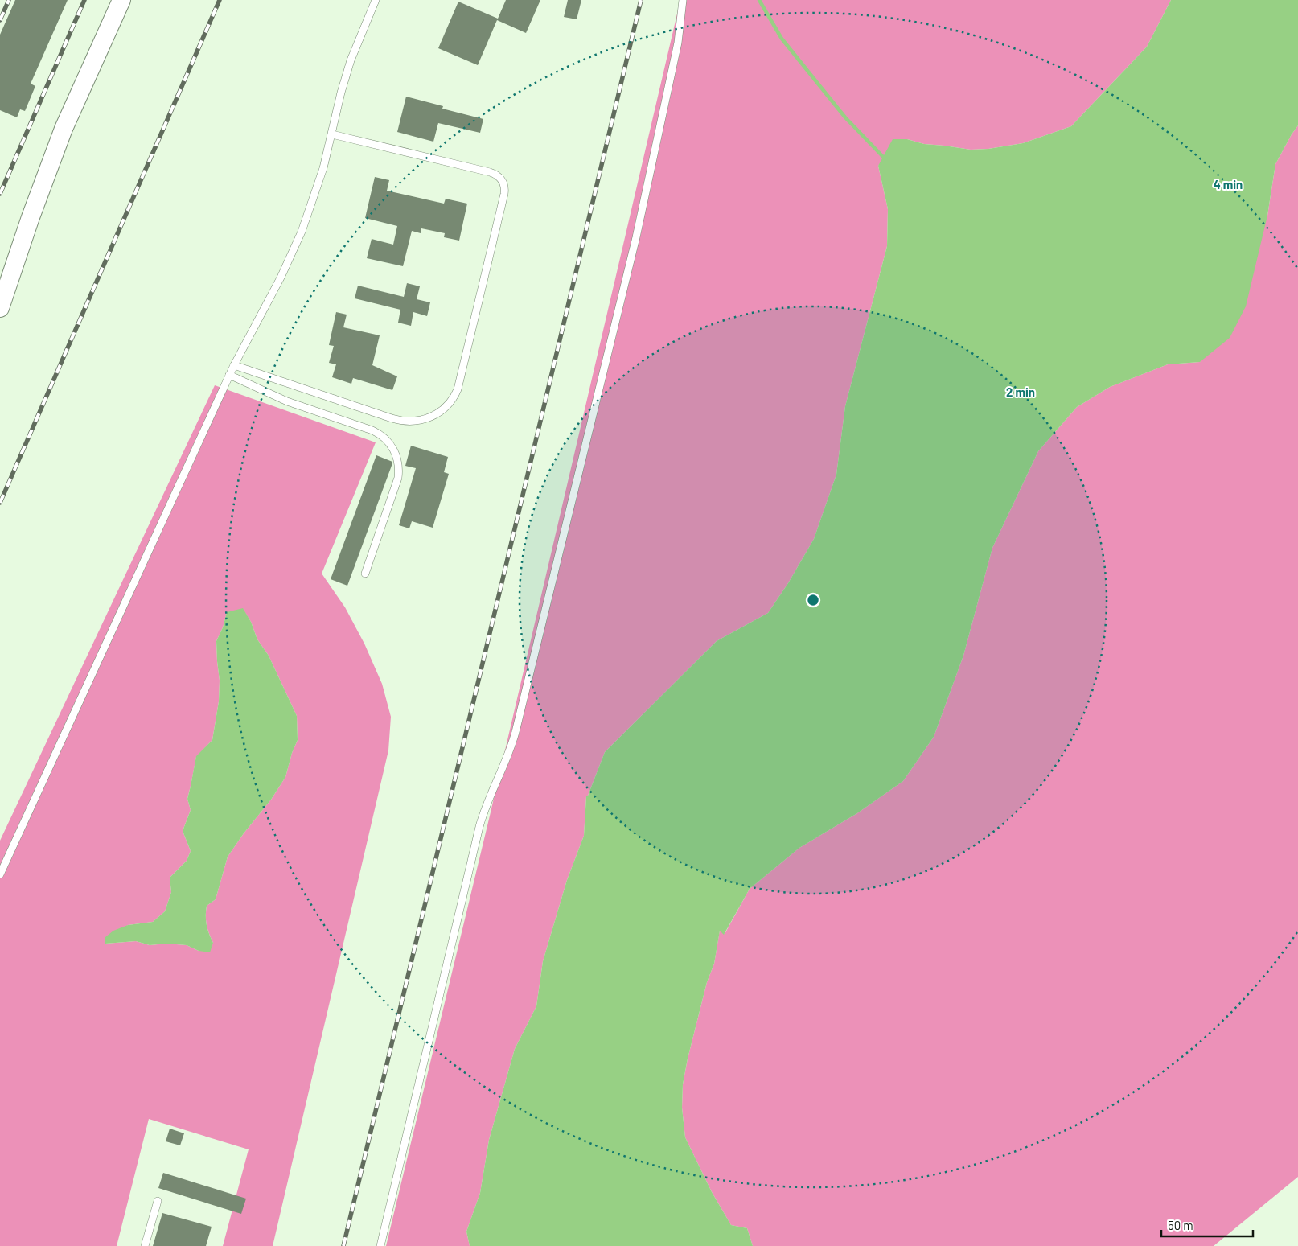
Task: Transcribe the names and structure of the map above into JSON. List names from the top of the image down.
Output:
{
  "scale_bar": "50 m",
  "rings": ["4 min", "2 min"]
}
